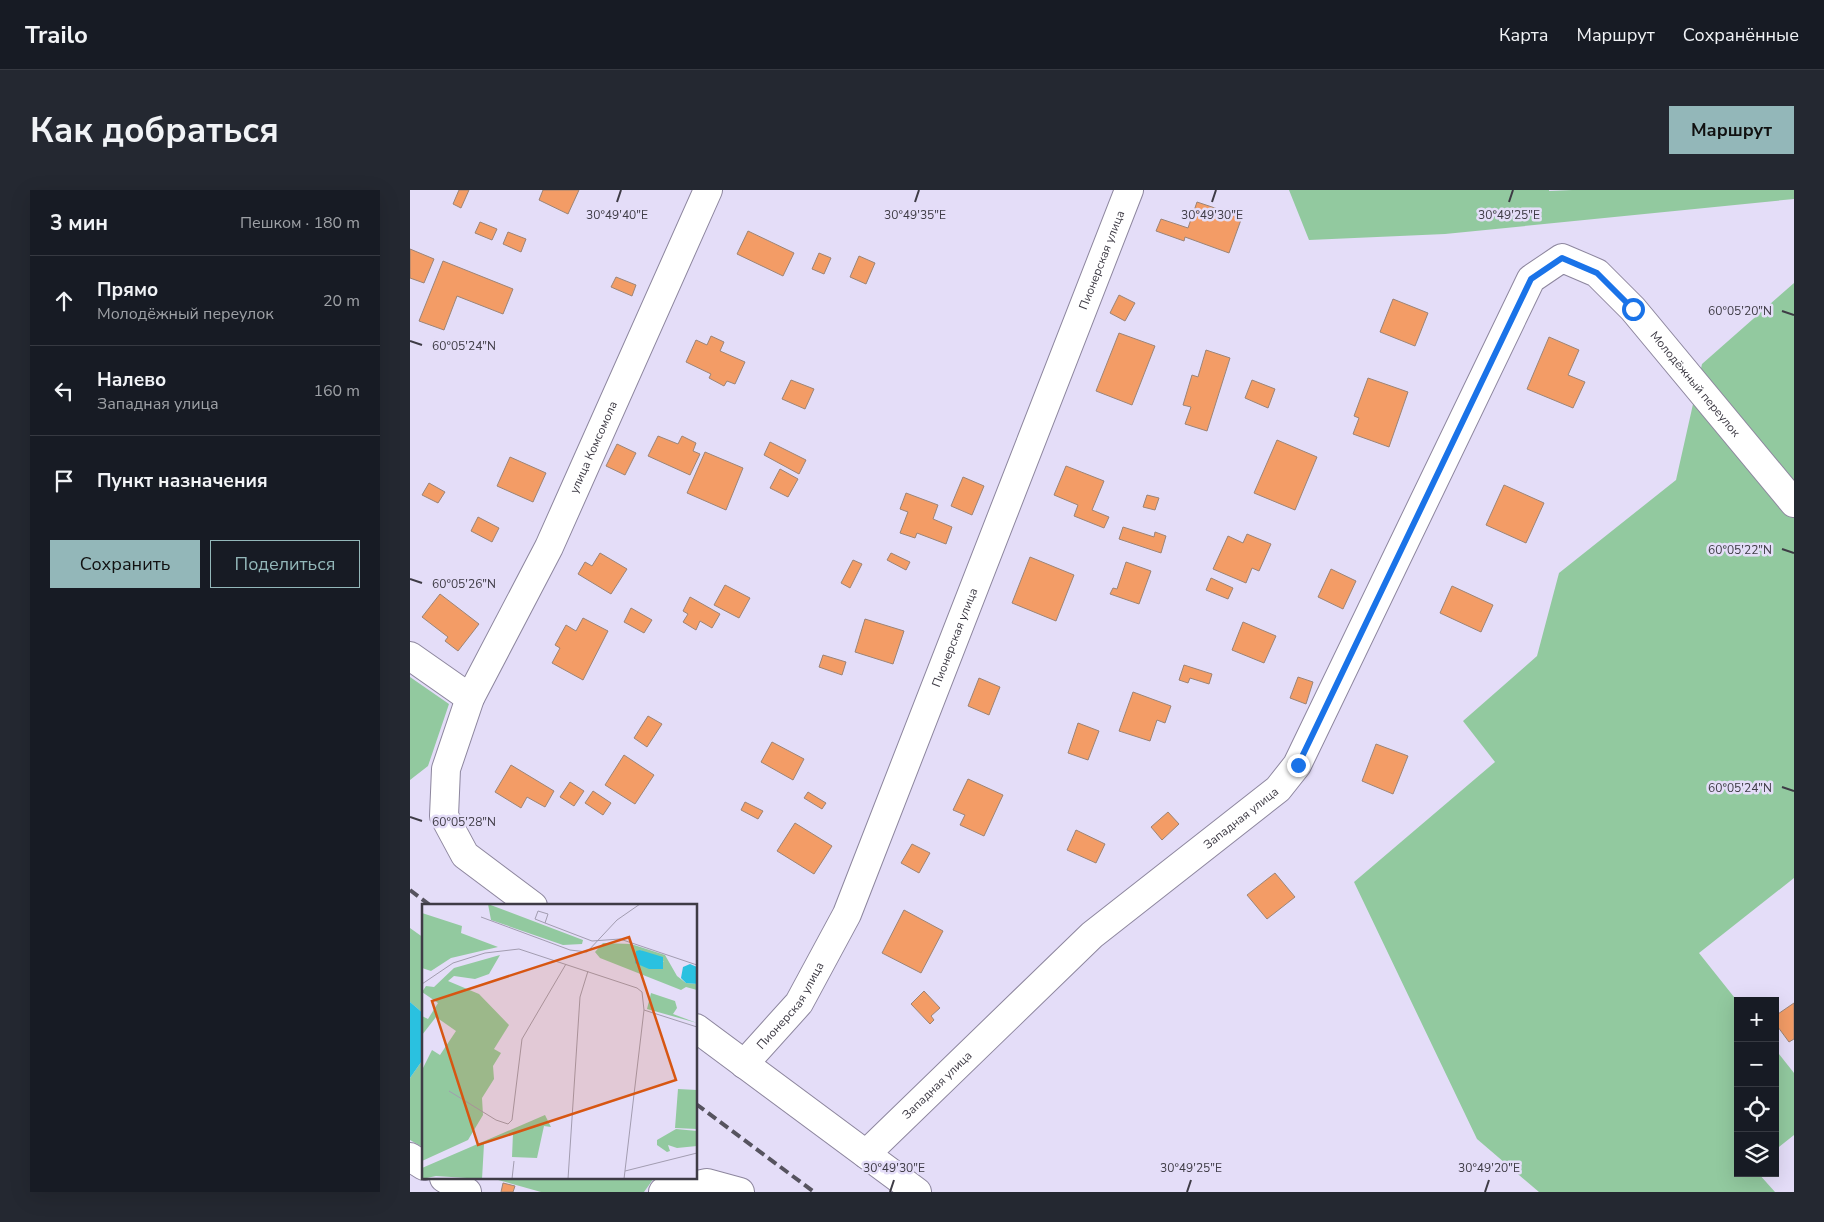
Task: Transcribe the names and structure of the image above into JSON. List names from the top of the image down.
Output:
{
  "streets": {
    "street": [
      "Пионерская улица",
      "Молодёжный переулок",
      "улица Комсомола",
      "Западная улица"
    ]
  },
  "crossings": [
    ["Молодёжный переулок", "Западная улица"]
  ],
  "page": {
    "header": "Trailo",
    "nav": ["Карта", "Маршрут", "Сохранённые"],
    "buttons": [
      "Маршрут",
      ["Сохранить", "Поделиться"]
    ],
    "title": "Как добраться",
    "heading": ["3 мин", "Пешком · 180 m"],
    "list": [
      ["Прямо", "Молодёжный переулок", "20 m"],
      ["Налево", "Западная улица", "160 m"],
      "Пункт назначения"
    ],
    "map_buttons": ["+", "−"]
  },
  "coordinates": [
    "30°49'40\"E",
    "30°49'35\"E",
    "30°49'30\"E",
    "30°49'25\"E",
    "60°05'20\"N",
    "60°05'24\"N",
    "60°05'22\"N",
    "60°05'26\"N",
    "60°05'28\"N",
    "30°49'20\"E"
  ]
}
